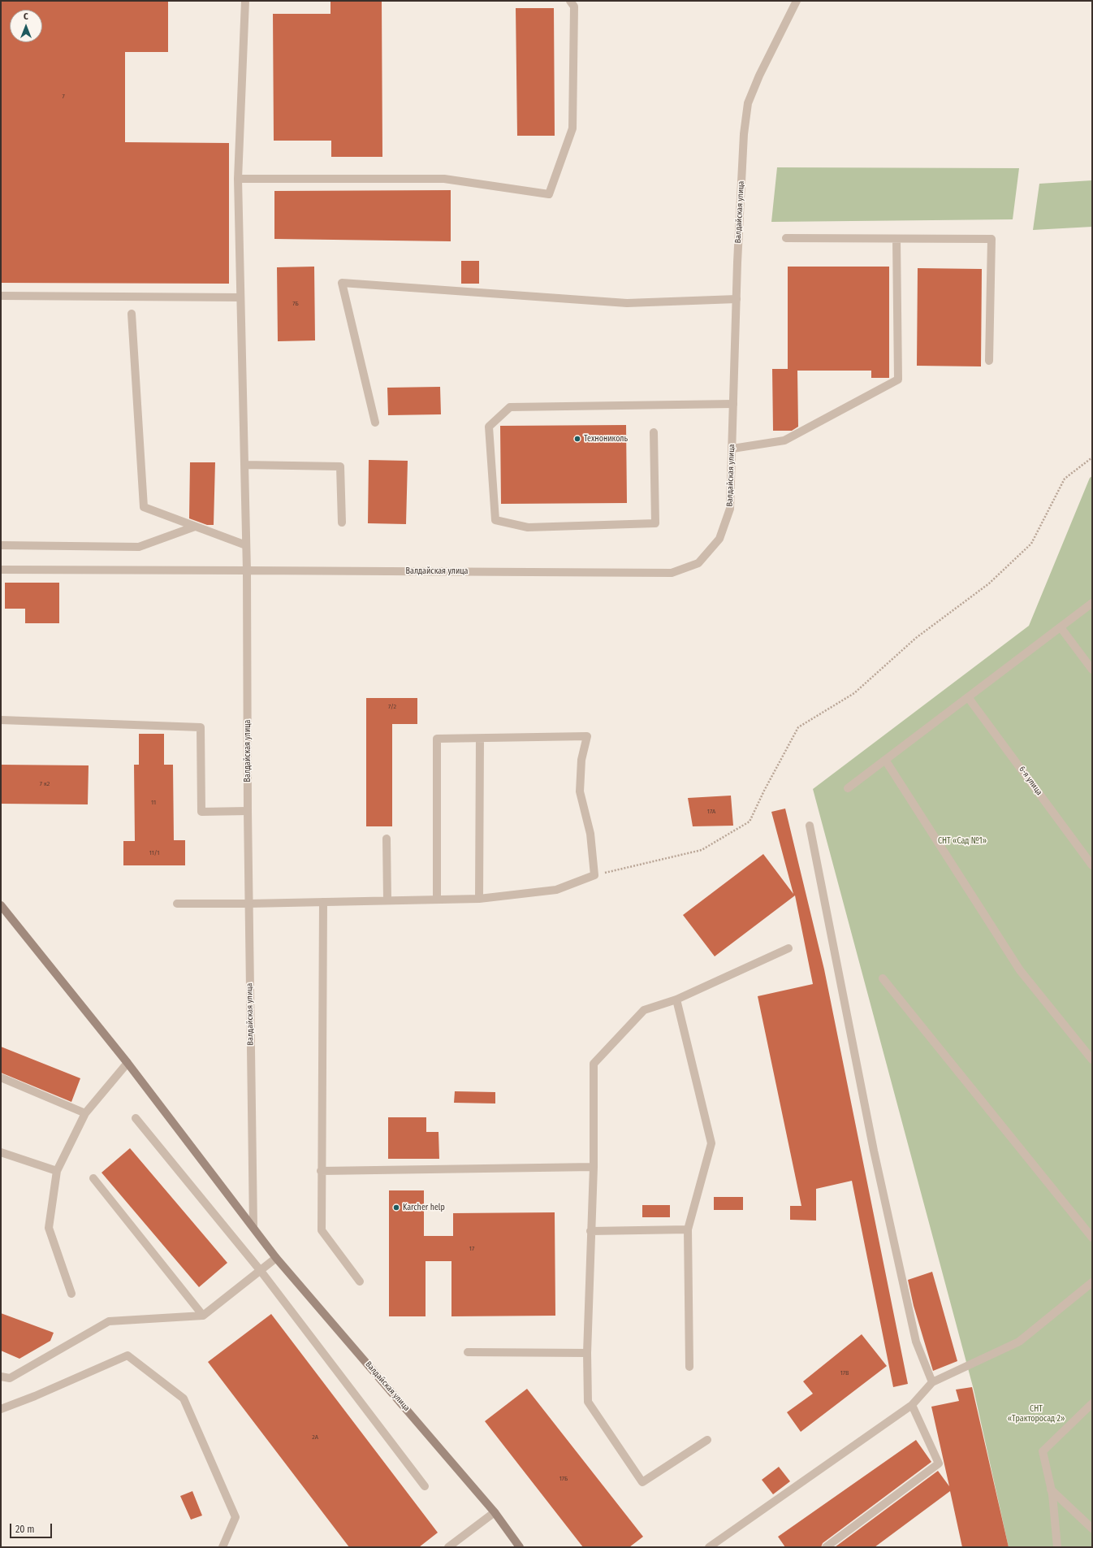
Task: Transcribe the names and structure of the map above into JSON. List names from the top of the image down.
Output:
{
  "streets": {
    "street": ["Валдайская улица", "6-я улица"]
  },
  "parks": ["СНТ «Сад №1»", "СНТ «Тракторосад 2»"],
  "places": ["Технониколь", "Karcher help"],
  "house_numbers": [
    "7",
    "7Б",
    "7/2",
    "7 к2",
    "11",
    "17А",
    "11/1",
    "17",
    "17В",
    "2А",
    "17Б"
  ],
  "scale_bar": "20 m",
  "north": "top"
}
